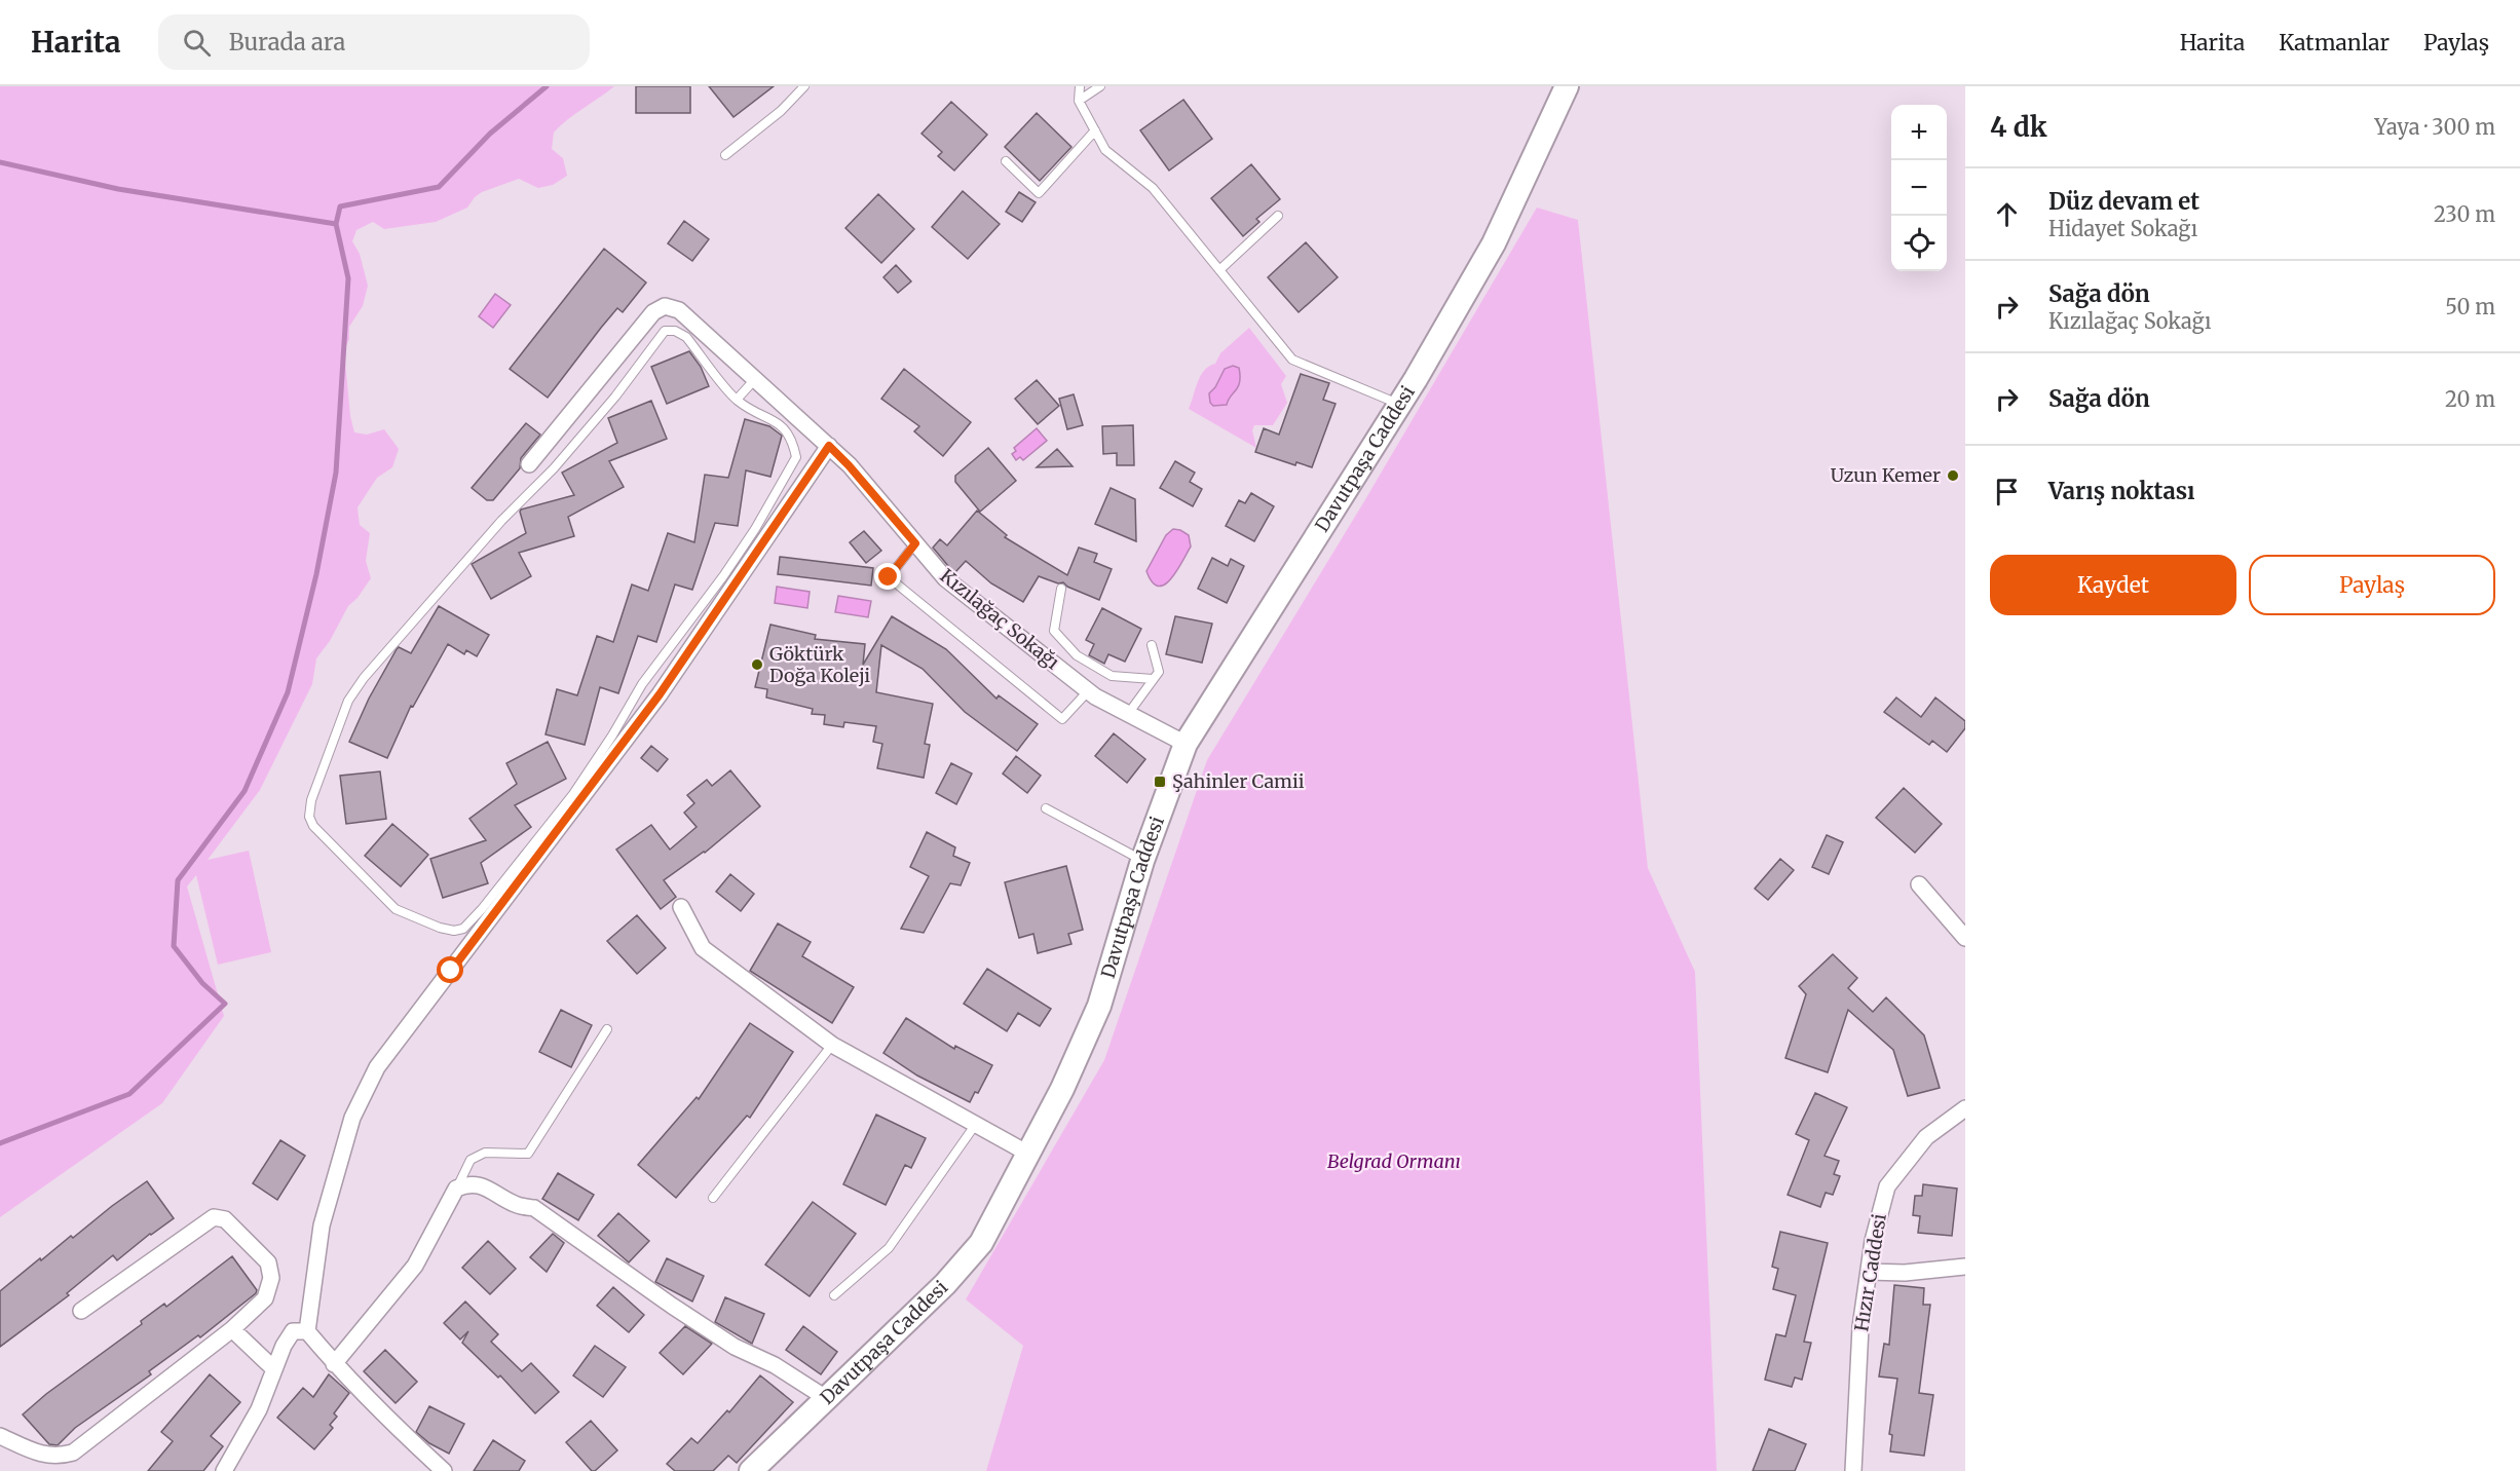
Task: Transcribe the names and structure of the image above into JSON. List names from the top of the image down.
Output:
{
  "streets": {
    "street": ["Davutpaşa Caddesi", "Kızılağaç Sokağı", "Hızır Caddesi"]
  },
  "crossings": [
    ["Davutpaşa Caddesi", "Kızılağaç Sokağı"]
  ],
  "parks": ["Belgrad Ormanı"],
  "places": {
    "other": ["Uzun Kemer", "Göktürk Doğa Koleji"],
    "transit": ["Şahinler Camii"]
  },
  "page": {
    "header": "Harita",
    "search": "Burada ara",
    "nav": ["Harita", "Katmanlar", "Paylaş"],
    "heading": ["4 dk", "Yaya · 300 m"],
    "map_buttons": ["+", "−"],
    "list": [
      ["Düz devam et", "Hidayet Sokağı", "230 m"],
      ["Sağa dön", "Kızılağaç Sokağı", "50 m"],
      ["Sağa dön", "20 m"],
      "Varış noktası"
    ],
    "buttons": ["Kaydet", "Paylaş"]
  }
}
